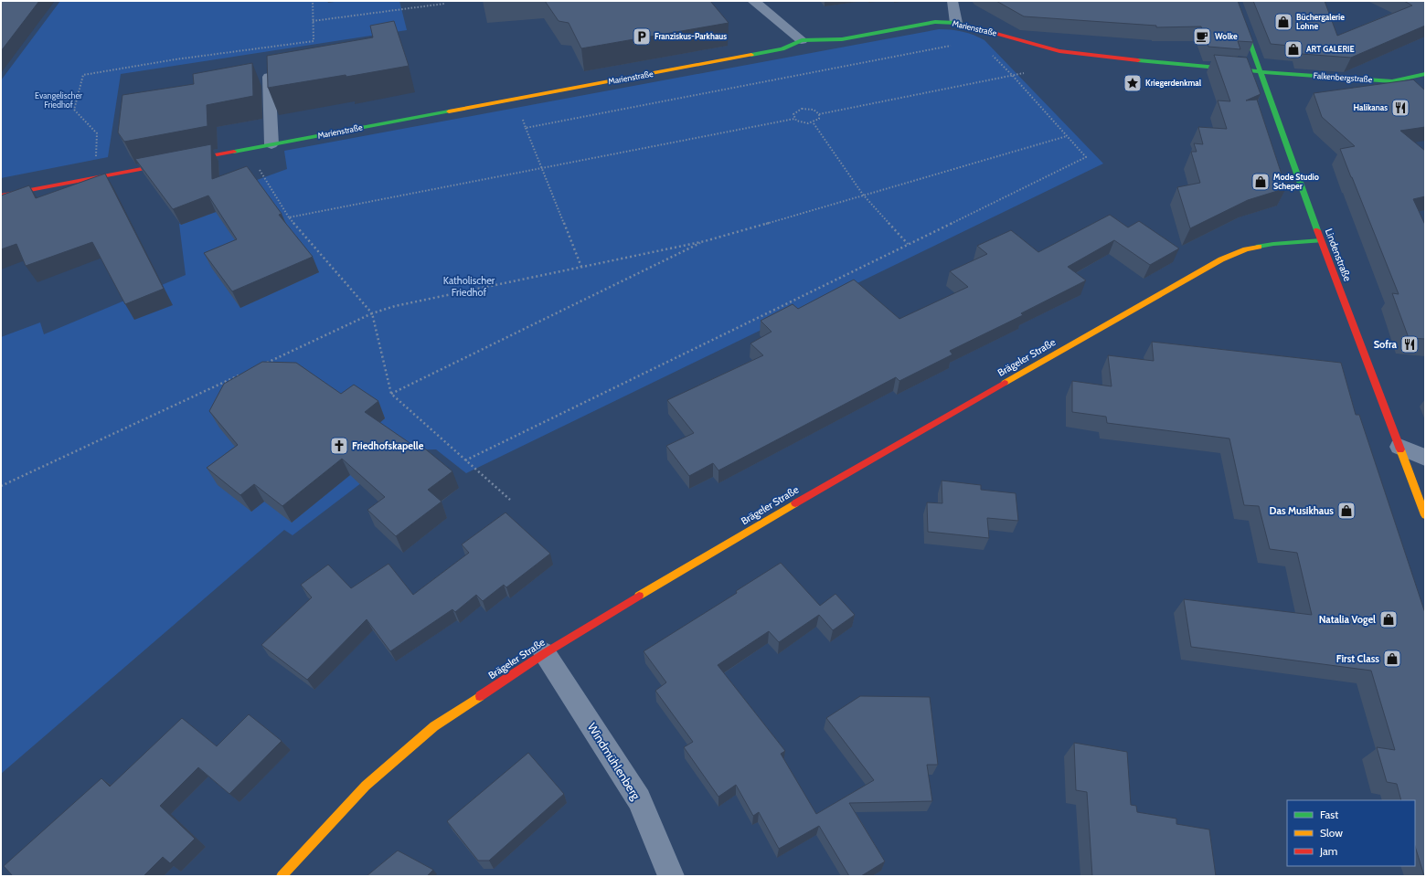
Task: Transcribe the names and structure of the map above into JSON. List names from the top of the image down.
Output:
{
  "streets": {
    "street": [
      "Marienstraße",
      "Falkenbergstraße",
      "Lindenstraße",
      "Brägeler Straße",
      "Windmühlenberg"
    ]
  },
  "crossings": [
    ["Marienstraße", "Falkenbergstraße"],
    ["Marienstraße", "Lindenstraße"],
    ["Falkenbergstraße", "Lindenstraße"],
    ["Lindenstraße", "Brägeler Straße"],
    ["Brägeler Straße", "Windmühlenberg"]
  ],
  "parks": ["Evangelischer Friedhof", "Katholischer Friedhof"],
  "places": {
    "shop": [
      "Büchergalerie Lohne",
      "ART GALERIE",
      "Mode Studio Scheper",
      "Das Musikhaus",
      "Natalia Vogel",
      "First Class"
    ],
    "parking": ["Franziskus-Parkhaus"],
    "cafe": ["Wolke"],
    "place": ["Kriegerdenkmal"],
    "restaurant": ["Halikanas", "Sofra"],
    "church": ["Friedhofskapelle"]
  },
  "legend": ["Fast", "Slow", "Jam"]
}
